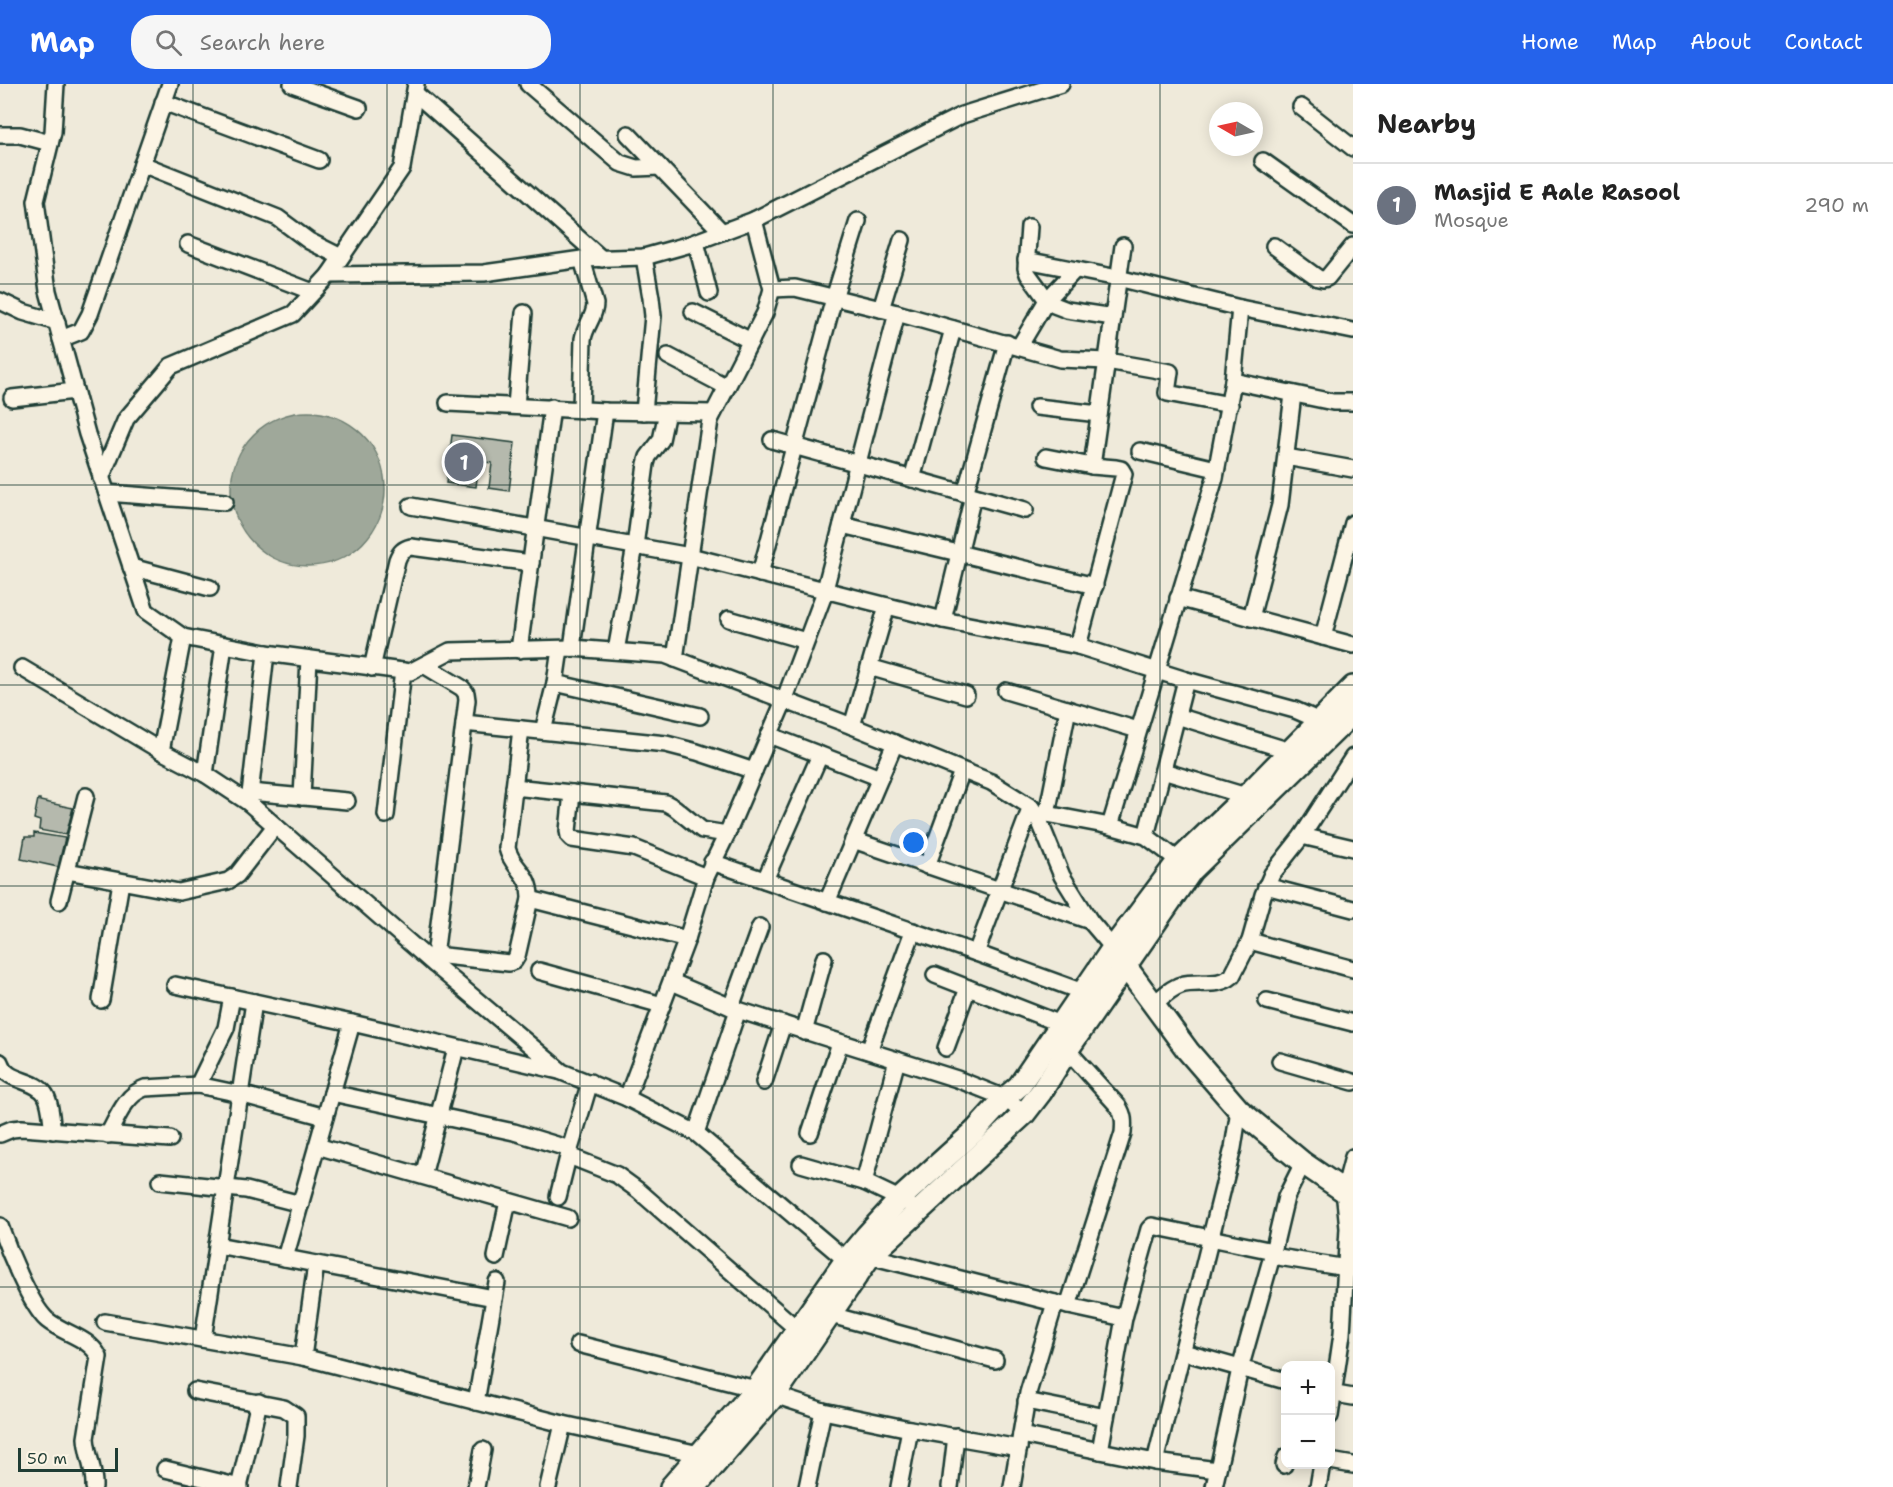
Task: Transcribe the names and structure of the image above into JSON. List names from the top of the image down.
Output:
{
  "scale_bar": "50 m",
  "north": "left",
  "page": {
    "header": "Map",
    "search": "Search here",
    "nav": [
      "Home",
      "Map",
      "About",
      "Contact"
    ],
    "heading": "Nearby",
    "list": [
      {
        "mark": "1",
        "name": "Masjid E Aale Rasool",
        "note": "Mosque",
        "value": "290 m"
      }
    ],
    "pins": "1",
    "map_buttons": ["+", "−"],
    "scale": "50 m"
  }
}
